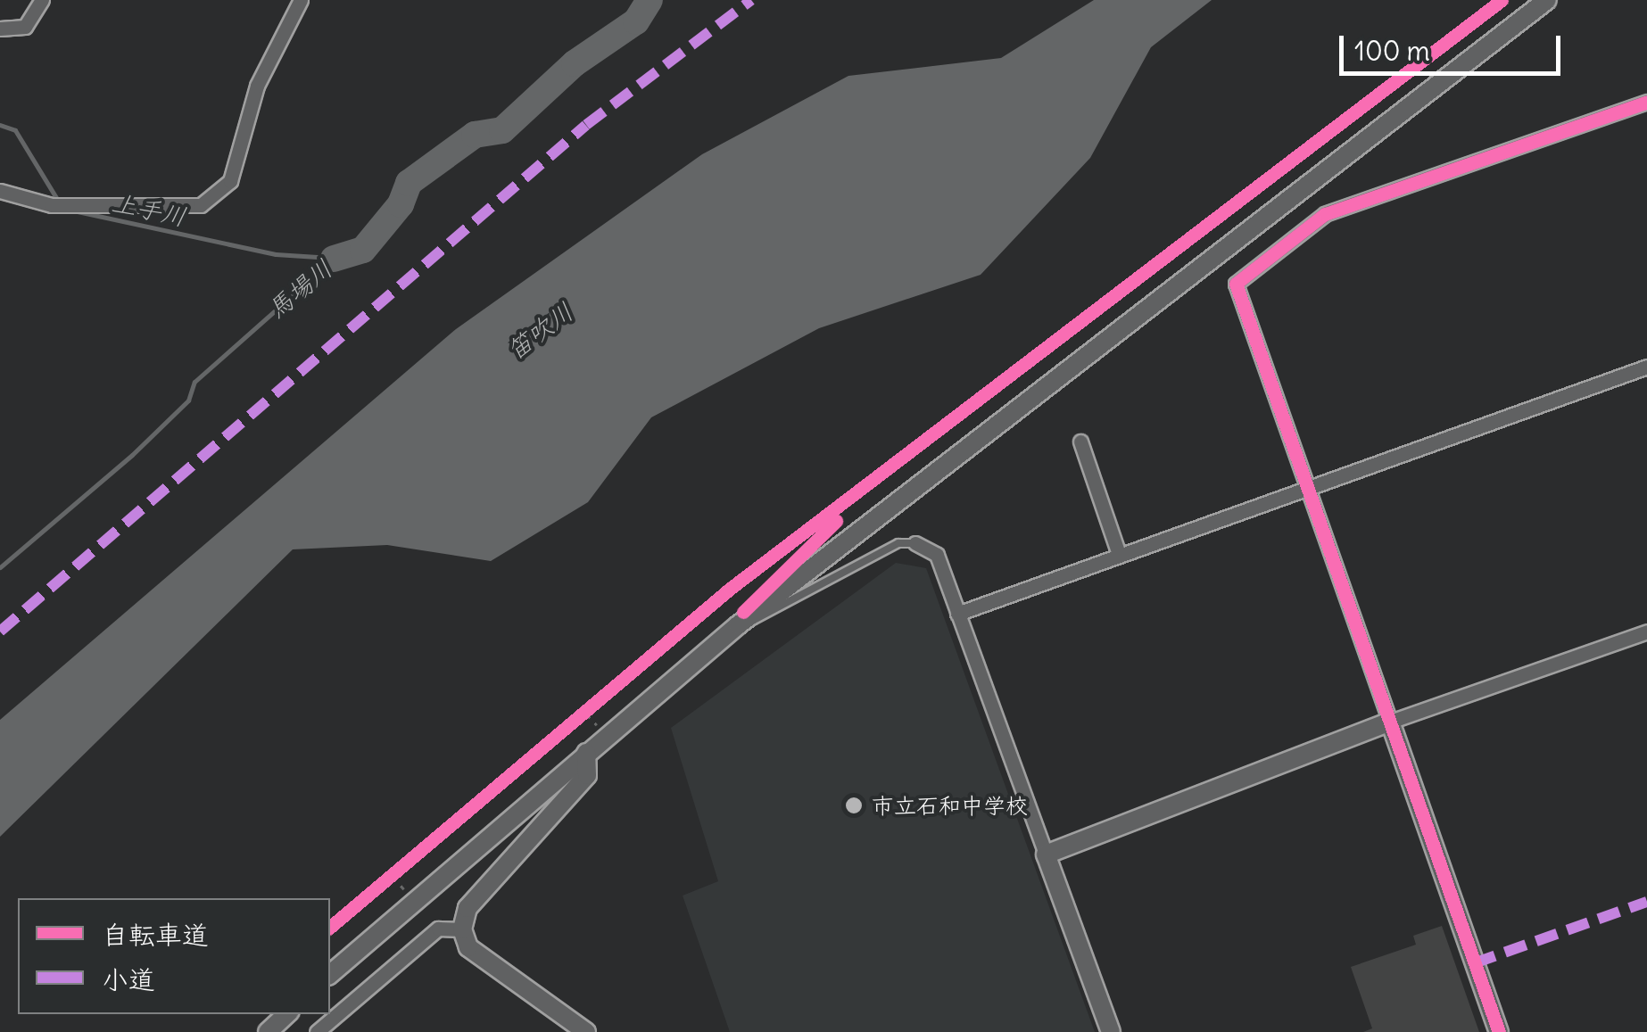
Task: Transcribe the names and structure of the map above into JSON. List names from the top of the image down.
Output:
{
  "water": ["上手川", "馬場川", "笛吹川"],
  "places": ["市立石和中学校"],
  "legend": ["自転車道", "小道"],
  "scale_bar": "100 m"
}
